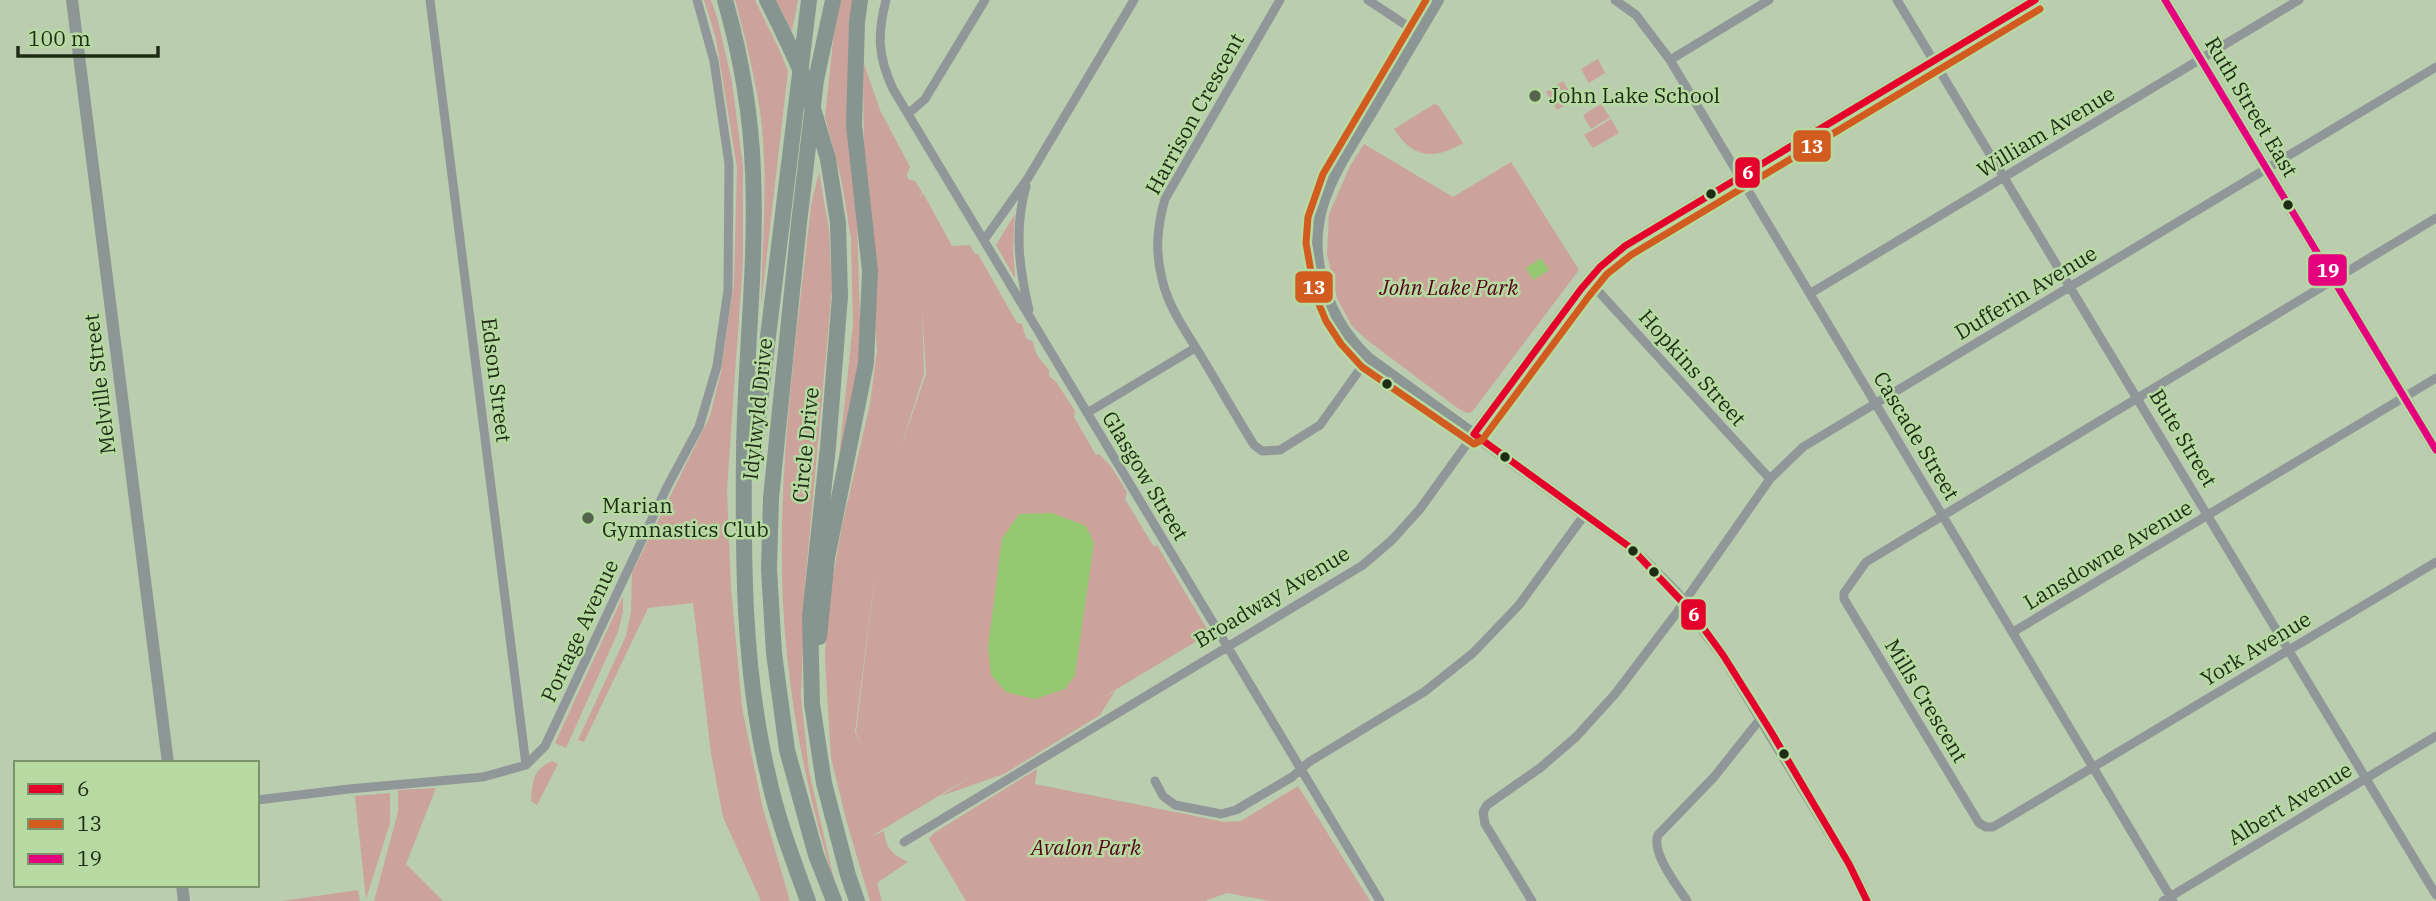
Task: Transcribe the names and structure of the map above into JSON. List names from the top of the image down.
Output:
{
  "streets": {
    "highway": ["Idylwyld Drive", "Circle Drive"],
    "street": [
      "Ruth Street East",
      "Harrison Crescent",
      "William Avenue",
      "Dufferin Avenue",
      "Hopkins Street",
      "Edson Street",
      "Melville Street",
      "Cascade Street",
      "Bute Street",
      "Glasgow Street",
      "Lansdowne Avenue",
      "Broadway Avenue",
      "Portage Avenue",
      "York Avenue",
      "Mills Crescent",
      "Albert Avenue"
    ]
  },
  "crossings": [
    ["Ruth Street East", "William Avenue"],
    ["Ruth Street East", "Dufferin Avenue"],
    ["Ruth Street East", "Lansdowne Avenue"],
    ["William Avenue", "Cascade Street"],
    ["William Avenue", "Bute Street"],
    ["Dufferin Avenue", "Hopkins Street"],
    ["Dufferin Avenue", "Cascade Street"],
    ["Dufferin Avenue", "Bute Street"],
    ["Hopkins Street", "Broadway Avenue"],
    ["Edson Street", "Portage Avenue"],
    ["Cascade Street", "Lansdowne Avenue"],
    ["Cascade Street", "Broadway Avenue"],
    ["Cascade Street", "York Avenue"],
    ["Cascade Street", "Mills Crescent"],
    ["Cascade Street", "Albert Avenue"],
    ["Bute Street", "Lansdowne Avenue"],
    ["Bute Street", "Broadway Avenue"],
    ["Bute Street", "York Avenue"],
    ["Bute Street", "Albert Avenue"],
    ["Glasgow Street", "Broadway Avenue"],
    ["York Avenue", "Mills Crescent"]
  ],
  "parks": ["John Lake Park", "Avalon Park"],
  "places": ["John Lake School", "Marian Gymnastics Club"],
  "lines": ["transit line 6", "transit line 13", "transit line 19"],
  "legend": ["6", "13", "19"],
  "scale_bar": "100 m"
}
